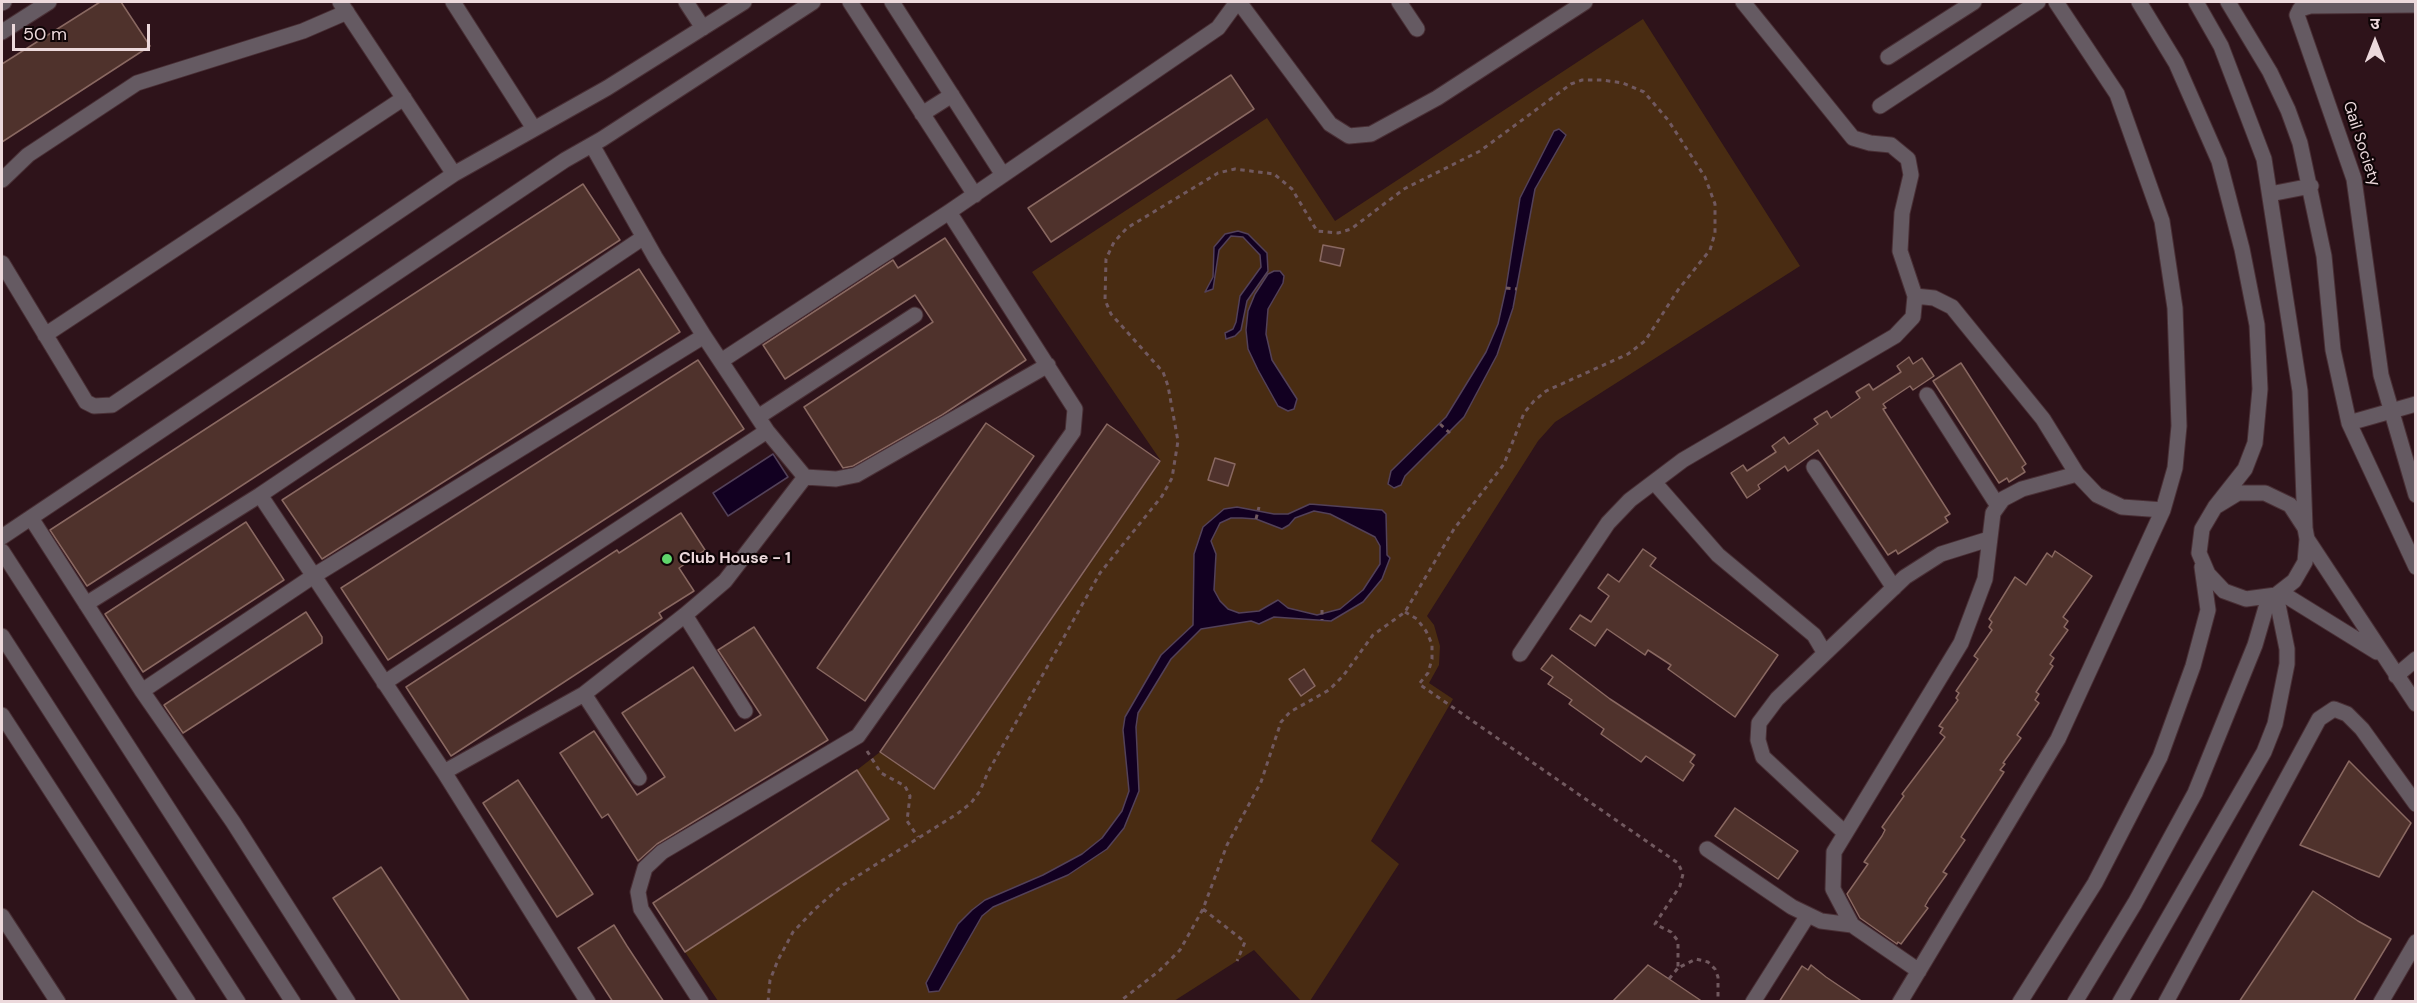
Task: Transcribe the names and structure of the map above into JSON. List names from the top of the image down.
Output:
{
  "streets": {
    "street": ["Gail Society"]
  },
  "places": ["Club House - 1"],
  "scale_bar": "50 m",
  "north": "top"
}
